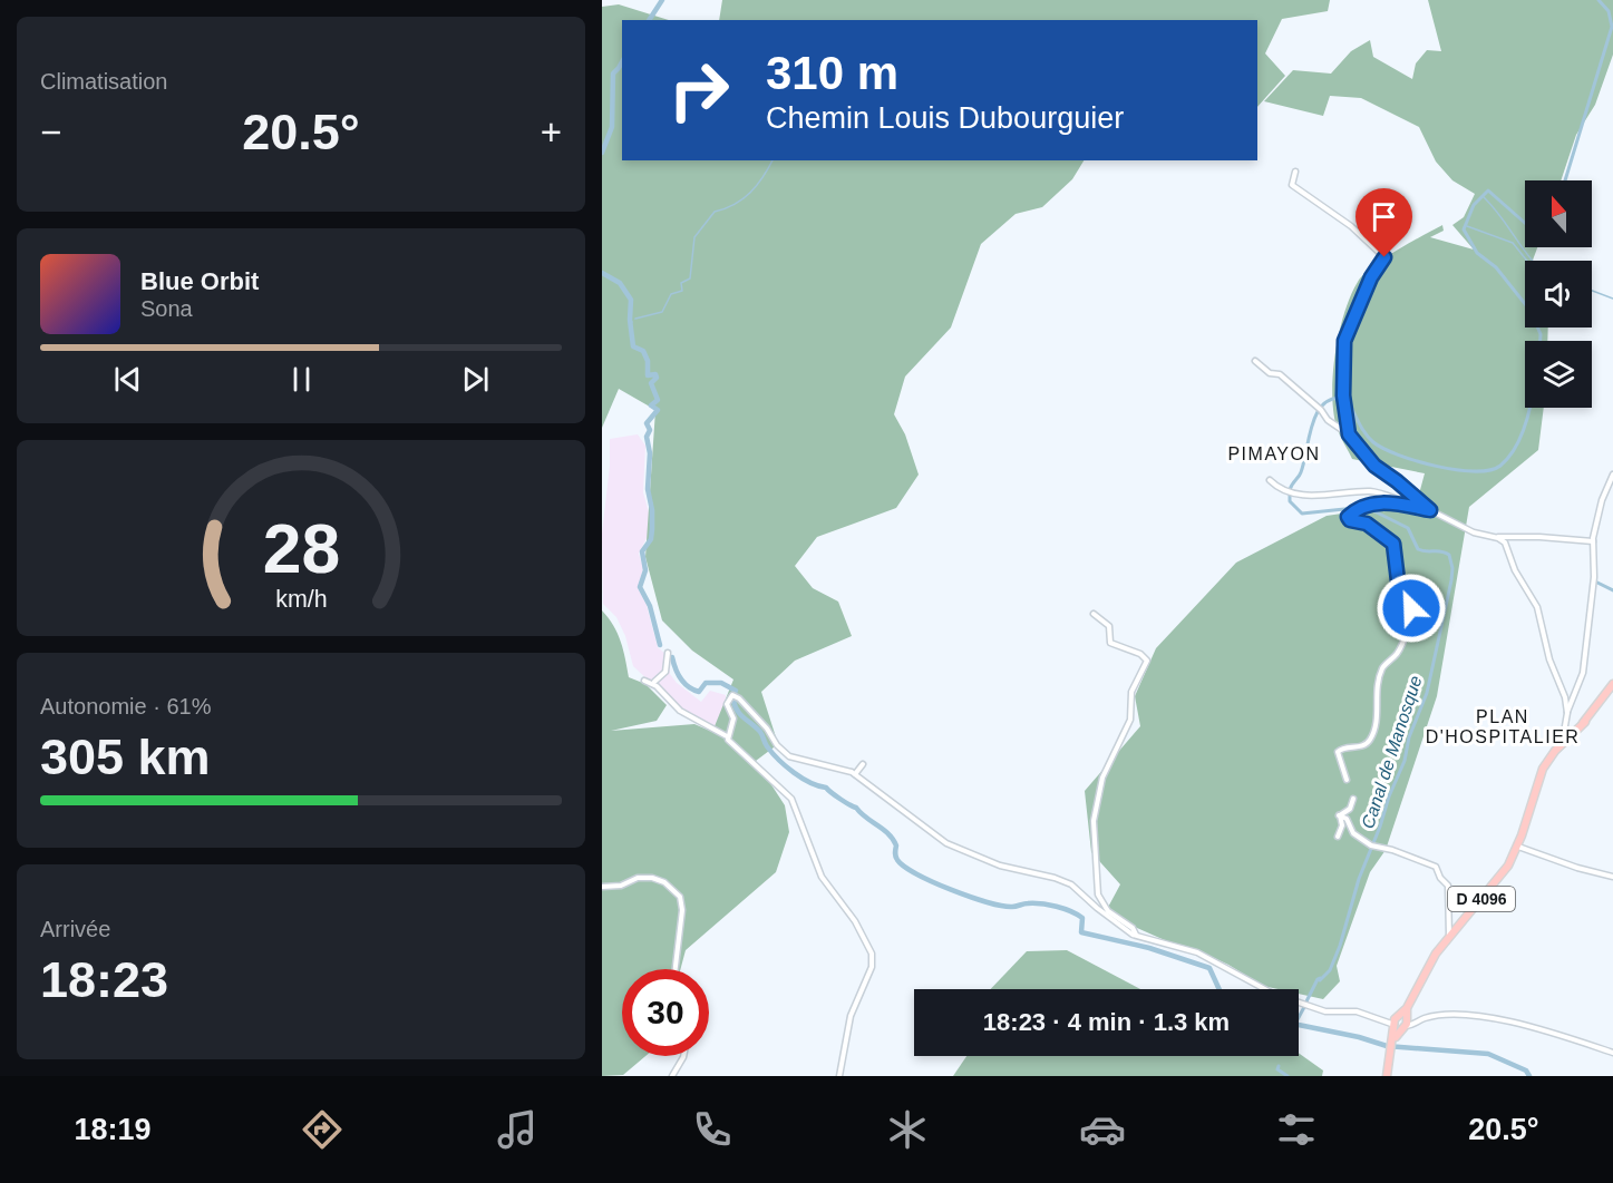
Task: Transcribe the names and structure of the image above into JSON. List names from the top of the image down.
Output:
{
  "streets": {
    "main road": ["D 4096"]
  },
  "districts": ["PIMAYON", "PLAN D'HOSPITALIER"],
  "water": ["Canal de Manosque"],
  "north": "top",
  "page": {
    "tile": [
      "Climatisation",
      ["Autonomie · 61%", "305 km"],
      ["Arrivée", "18:23"]
    ],
    "turn": ["310 m", "Chemin Louis Dubourguier"],
    "heat": ["−", "20.5°", "+"],
    "song": ["Blue Orbit", "Sona"],
    "limit": "30",
    "trip": "18:23 · 4 min · 1.3 km",
    "tabs": ["18:19", "20.5°"],
    "gauge": ["28", "km/h"]
  }
}
